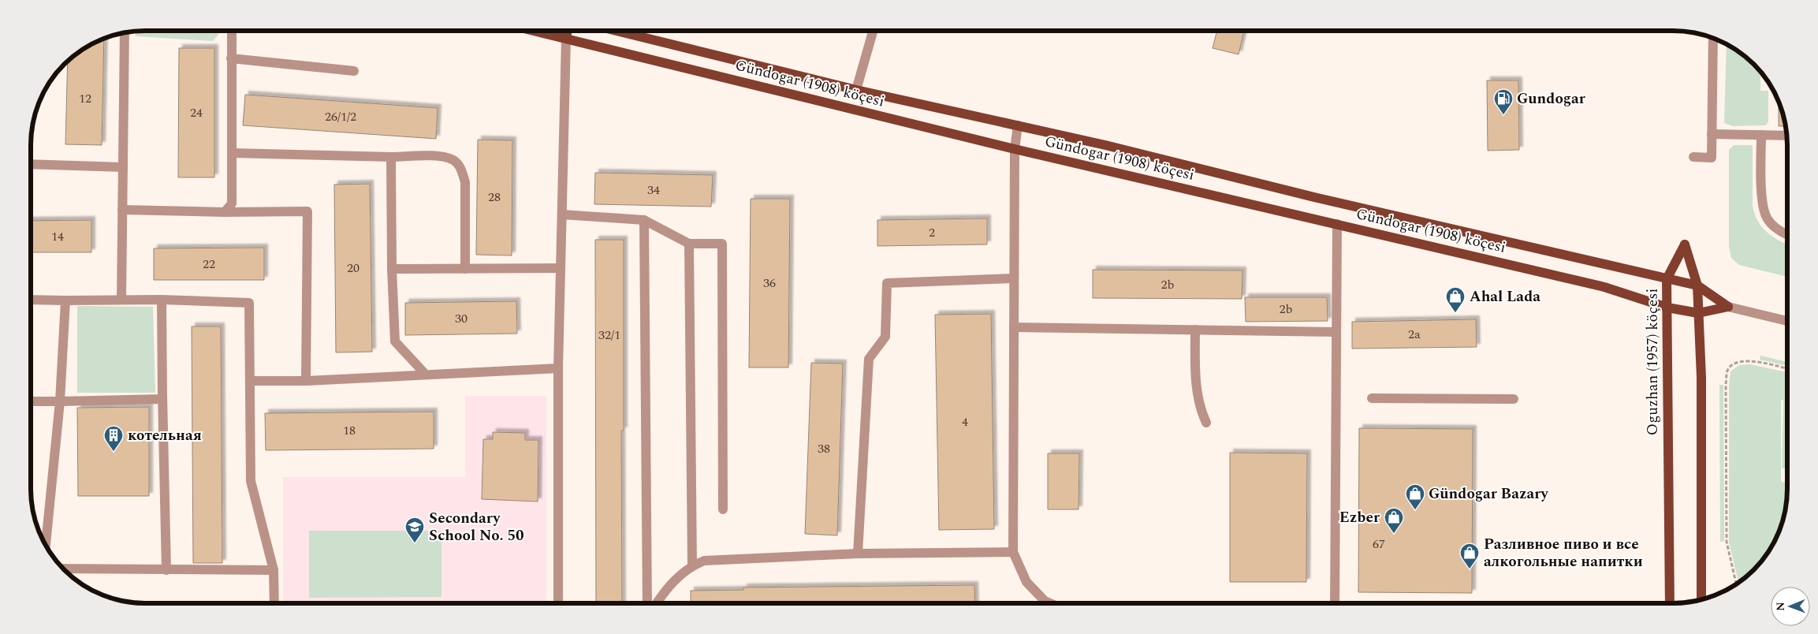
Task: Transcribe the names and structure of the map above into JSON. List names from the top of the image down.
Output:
{
  "streets": {
    "main road": ["Gündogar (1908) köçesi", "Oguzhan (1957) köçesi"]
  },
  "crossings": [
    ["Gündogar (1908) köçesi", "Oguzhan (1957) köçesi"]
  ],
  "places": {
    "fuel station": ["Gundogar"],
    "shop": [
      "Ahal Lada",
      "Gündogar Bazary",
      "Ezber",
      "Разливное пиво и все алкогольные напитки"
    ],
    "building": ["котельная"],
    "school or university": ["Secondary School No. 50"]
  },
  "house_numbers": [
    "12",
    "24",
    "26/1/2",
    "34",
    "28",
    "2",
    "14",
    "22",
    "20",
    "36",
    "2b",
    "2b",
    "30",
    "2a",
    "32/1",
    "4",
    "18",
    "38",
    "67"
  ],
  "north": "left"
}
